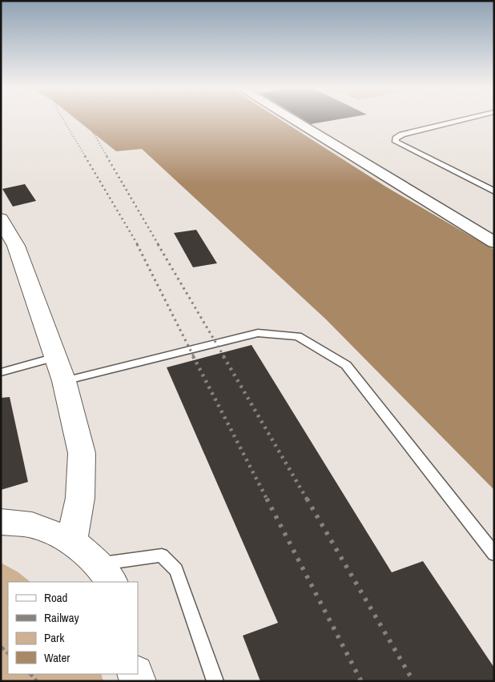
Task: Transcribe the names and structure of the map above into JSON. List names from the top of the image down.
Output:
{
  "legend": [
    "Road",
    "Railway",
    "Park",
    "Water"
  ]
}
